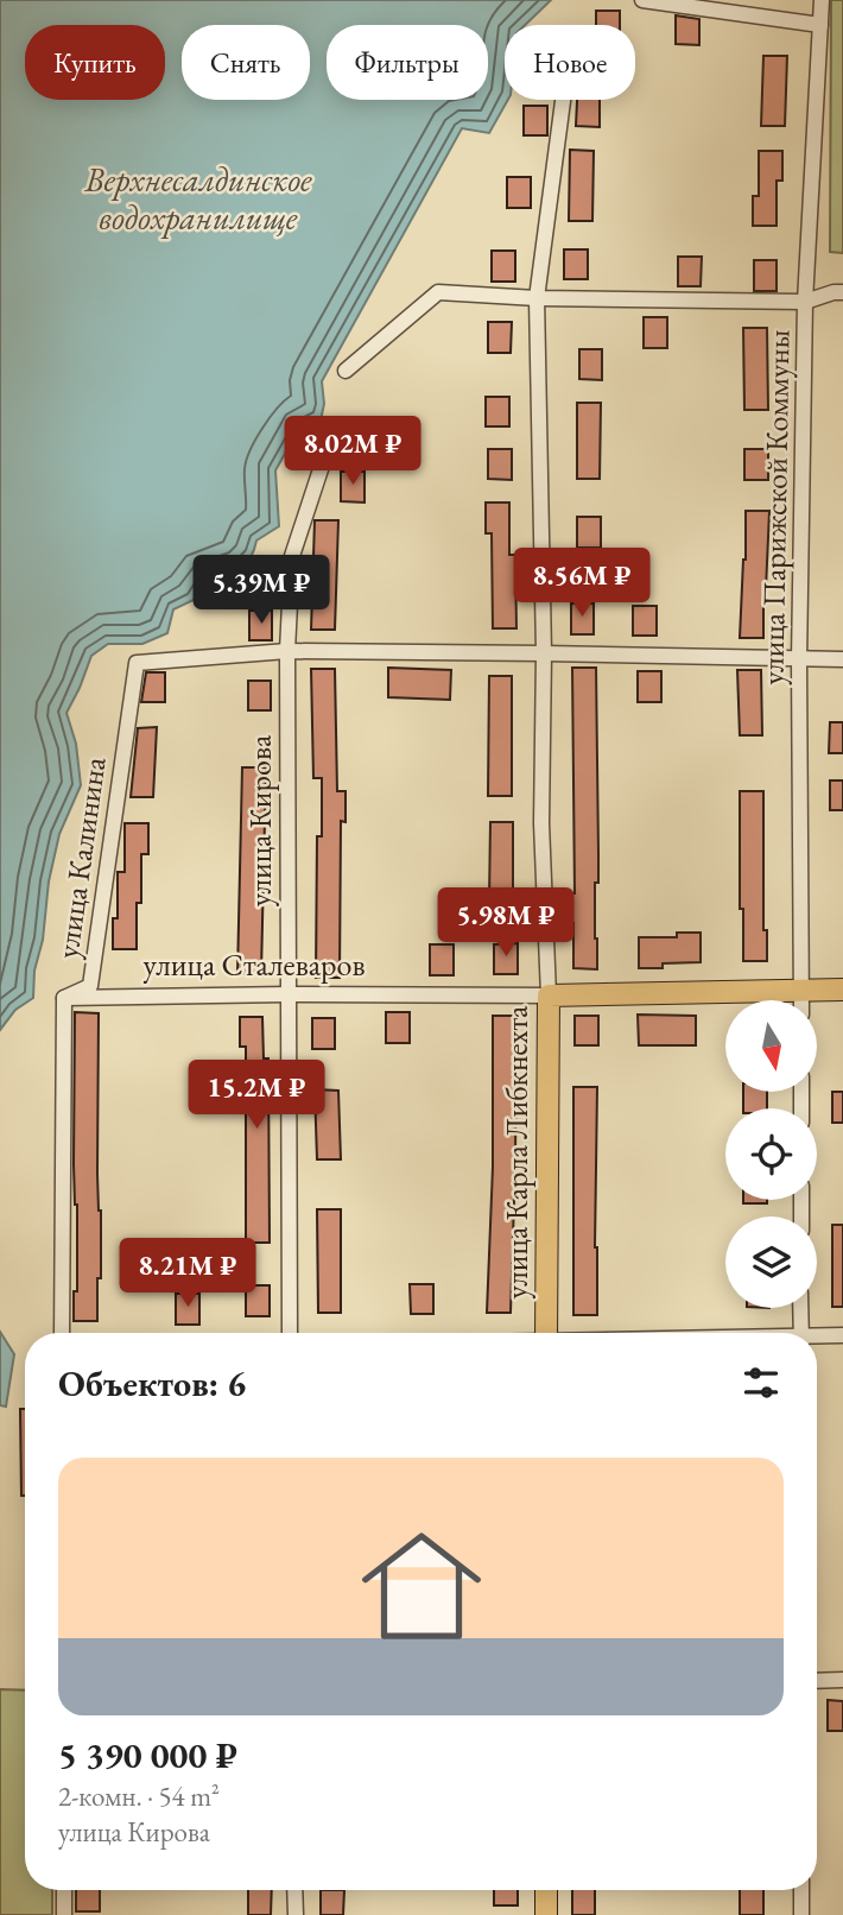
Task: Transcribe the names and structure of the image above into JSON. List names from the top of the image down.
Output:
{
  "streets": {
    "main road": ["улица Сталеваров", "улица Карла Либкнехта"],
    "street": ["улица Парижской Коммуны", "улица Кирова", "улица Калинина"]
  },
  "crossings": [
    ["улица Парижской Коммуны", "улица Сталеваров"],
    ["улица Кирова", "улица Калинина"],
    ["улица Кирова", "улица Сталеваров"],
    ["улица Калинина", "улица Сталеваров"],
    ["улица Сталеваров", "улица Карла Либкнехта"]
  ],
  "water": ["Верхнесалдинское водохранилище"],
  "north": "bottom",
  "page": {
    "chip": [
      "Купить",
      "Снять",
      "Фильтры",
      "Новое"
    ],
    "price": [
      "8.02M ₽",
      "8.56M ₽",
      "5.39M ₽",
      "5.98M ₽",
      "15.2M ₽",
      "8.21M ₽"
    ],
    "heading": "Объектов: 6",
    "list": [
      {
        "name": "5 390 000 ₽",
        "note": "2-комн. · 54 m² · улица Кирова"
      }
    ]
  }
}
